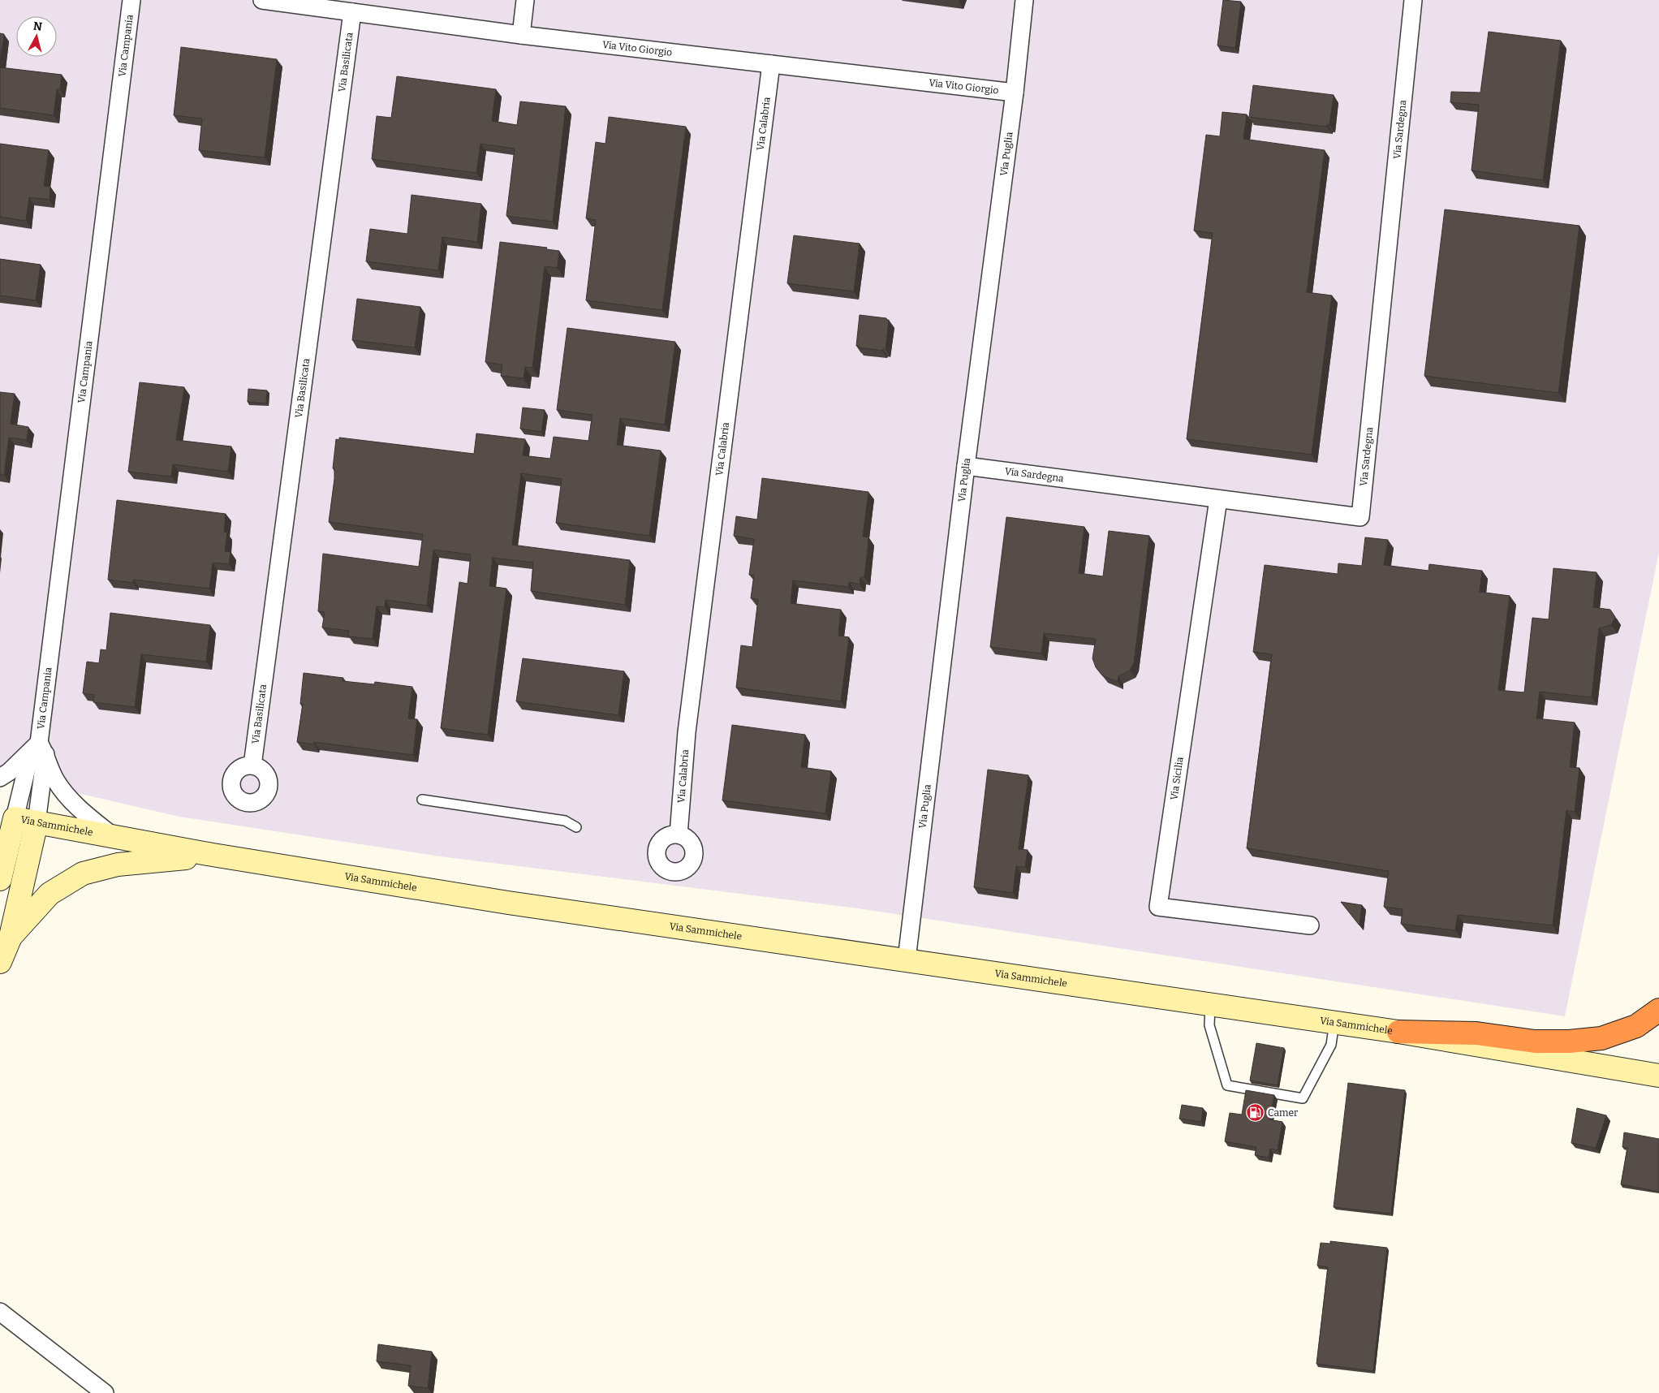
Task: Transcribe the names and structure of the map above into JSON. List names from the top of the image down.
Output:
{
  "streets": {
    "main road": ["Via Sammichele"],
    "street": [
      "Via Campania",
      "Via Vito Giorgio",
      "Via Basilicata",
      "Via Calabria",
      "Via Sardegna",
      "Via Puglia",
      "Via Sicilia"
    ]
  },
  "crossings": [
    ["Via Campania", "Via Sammichele"],
    ["Via Vito Giorgio", "Via Basilicata"],
    ["Via Vito Giorgio", "Via Calabria"],
    ["Via Vito Giorgio", "Via Puglia"],
    ["Via Sardegna", "Via Puglia"],
    ["Via Sardegna", "Via Sicilia"],
    ["Via Puglia", "Via Sammichele"]
  ],
  "places": {
    "fuel station": ["Camer"]
  },
  "north": "top"
}
